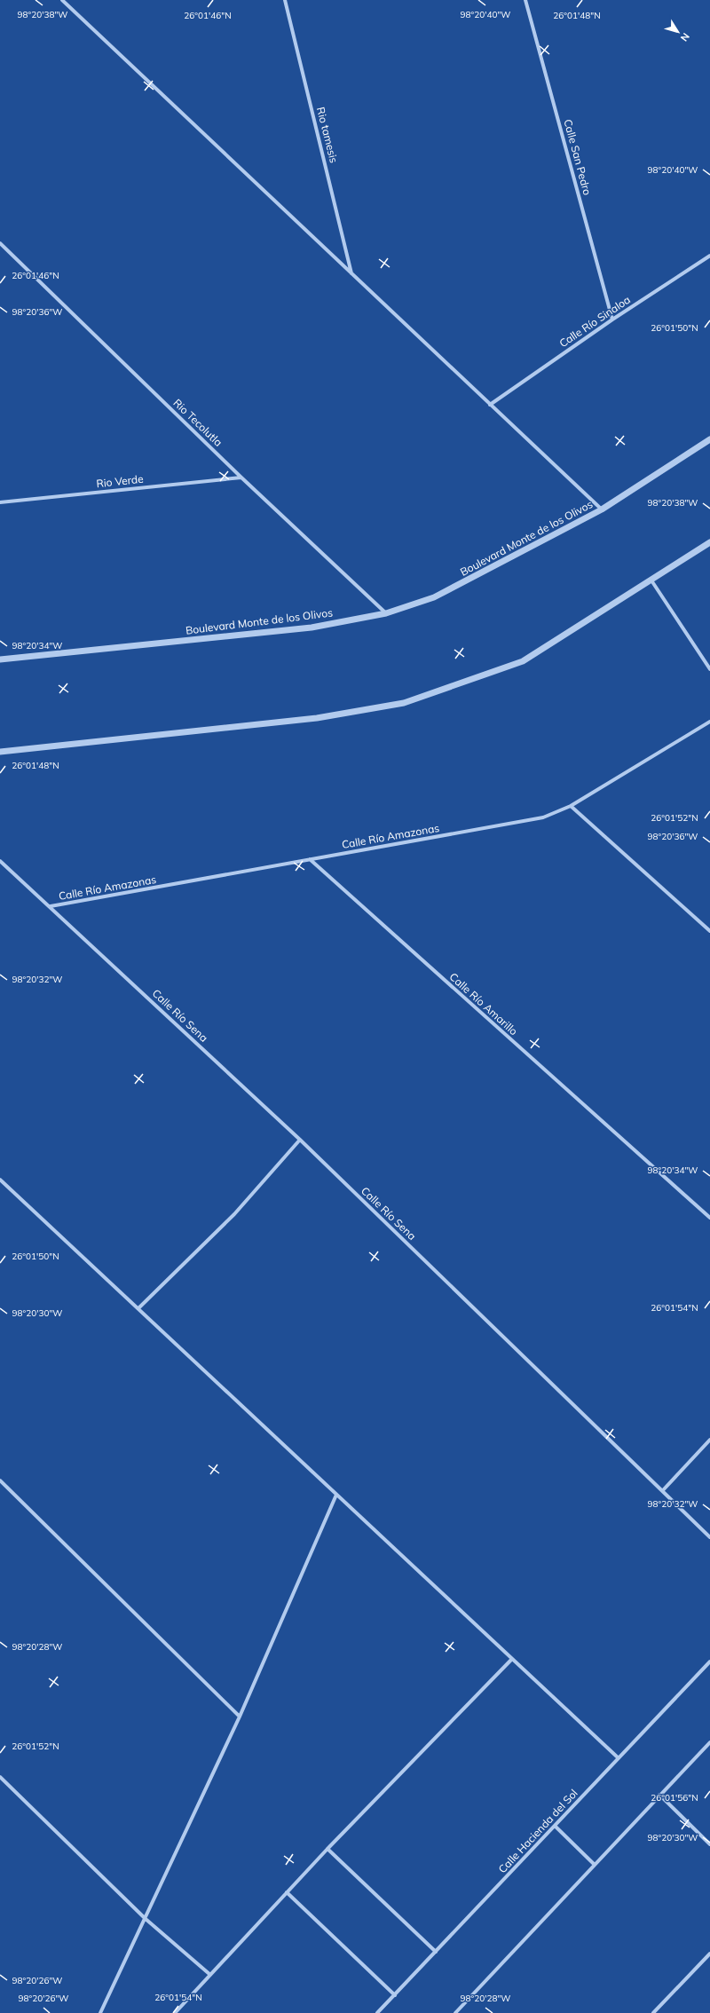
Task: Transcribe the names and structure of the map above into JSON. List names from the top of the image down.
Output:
{
  "streets": {
    "street": [
      "Rio tamesis",
      "Calle San Pedro",
      "Calle Río Sinaloa",
      "Rio Tecolutla",
      "Rio Verde",
      "Boulevard Monte de los Olivos",
      "Calle Río Amazonas",
      "Calle Río Amarillo",
      "Calle Río Sena",
      "Calle Hacienda del Sol"
    ]
  },
  "crossings": [
    ["Calle San Pedro", "Calle Río Sinaloa"],
    ["Rio Tecolutla", "Rio Verde"],
    ["Rio Tecolutla", "Boulevard Monte de los Olivos"],
    ["Calle Río Amazonas", "Calle Río Amarillo"],
    ["Calle Río Amazonas", "Calle Río Sena"]
  ],
  "north": "bottom right",
  "coordinates": [
    "98°20'38\"W",
    "98°20'40\"W",
    "26°01'46\"N",
    "26°01'48\"N",
    "98°20'36\"W",
    "26°01'50\"N",
    "98°20'34\"W",
    "26°01'52\"N",
    "98°20'32\"W",
    "26°01'54\"N",
    "98°20'30\"W",
    "98°20'28\"W",
    "26°01'56\"N",
    "98°20'26\"W"
  ]
}
